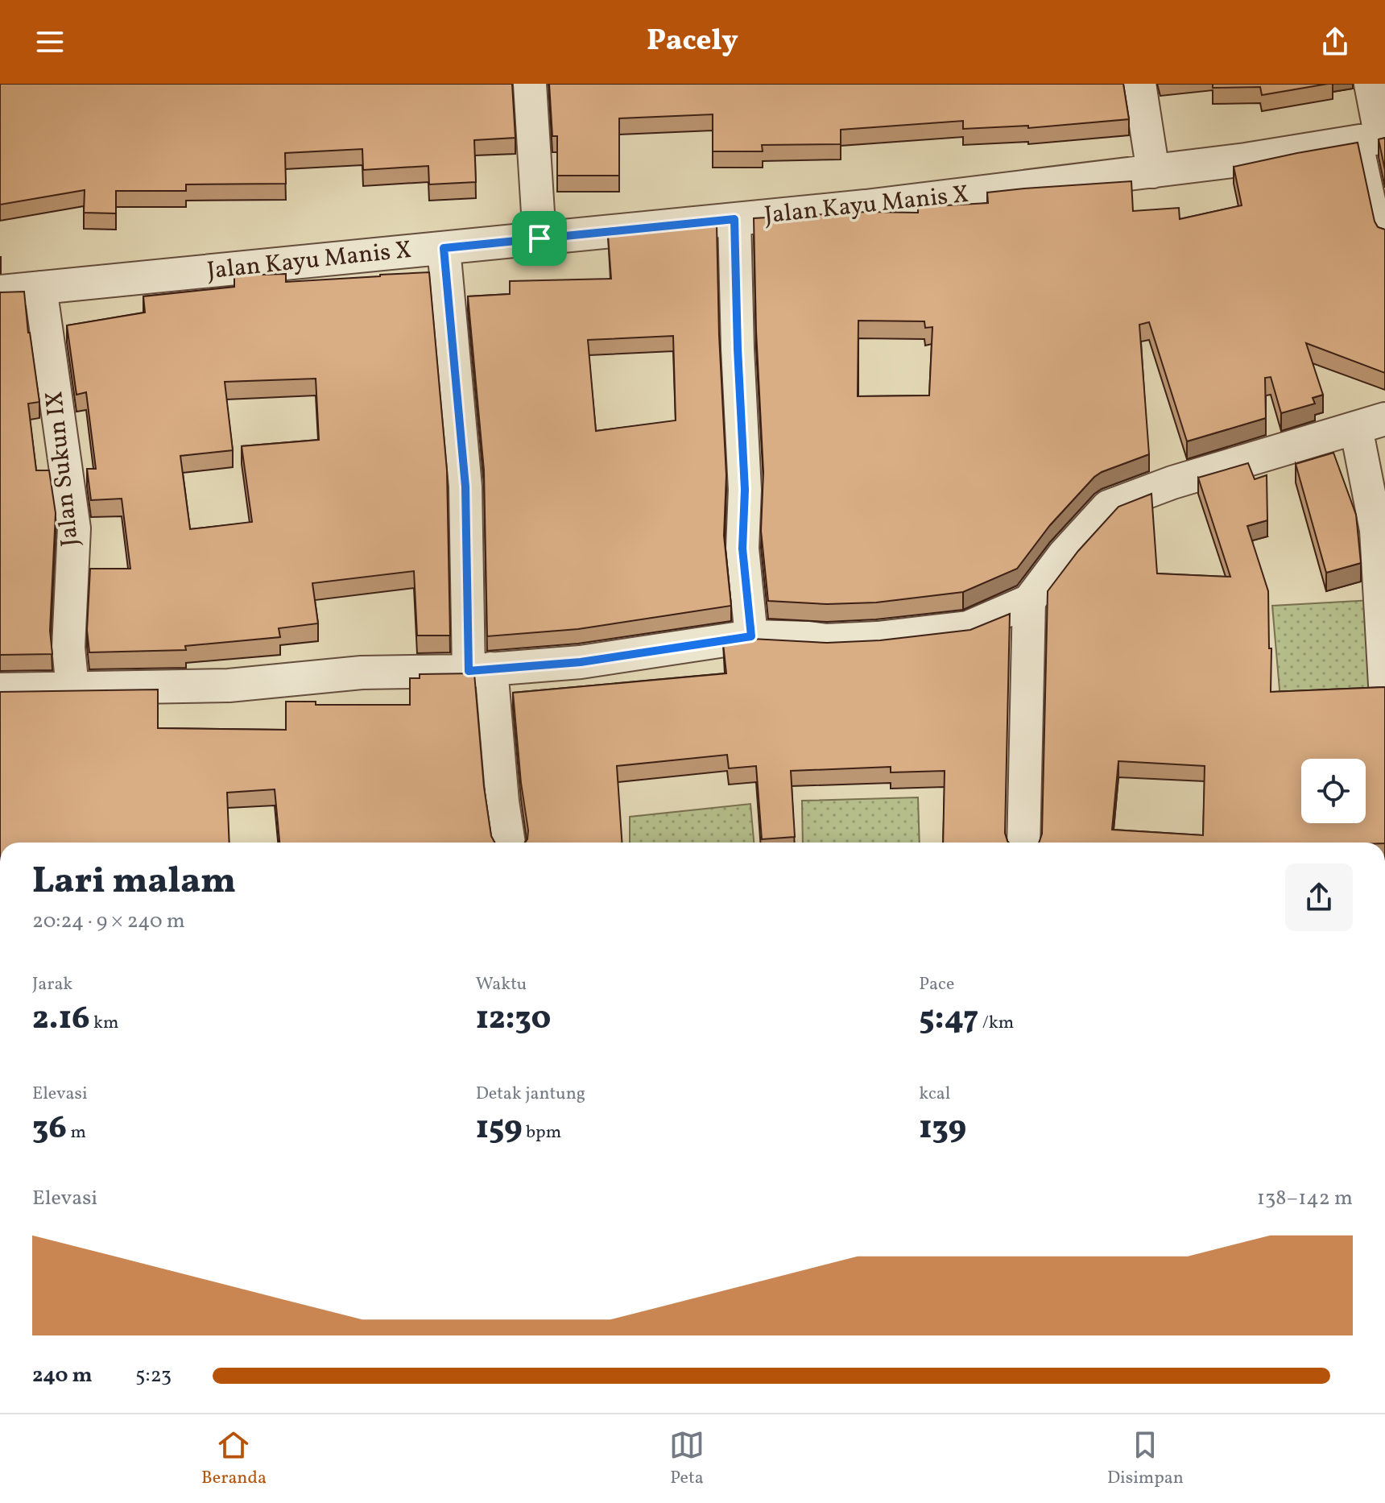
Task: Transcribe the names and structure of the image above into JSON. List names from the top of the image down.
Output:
{
  "streets": {
    "street": ["Jalan Kayu Manis X", "Jalan Sukun IX"]
  },
  "crossings": [
    ["Jalan Kayu Manis X", "Jalan Sukun IX"]
  ],
  "page": {
    "header": "Pacely",
    "heading": ["Lari malam", "20:24 · 9 × 240 m"],
    "stats": [
      ["Jarak", "2.16 km"],
      ["Waktu", "12:30"],
      ["Pace", "5:47 /km"],
      ["Elevasi", "36 m"],
      ["Detak jantung", "159 bpm"],
      ["kcal", "139"]
    ],
    "chart": ["Elevasi", "138–142 m"],
    "list": [
      {
        "name": "240 m",
        "note": "5:23"
      }
    ],
    "tabs": ["Beranda", "Peta", "Disimpan"]
  }
}
